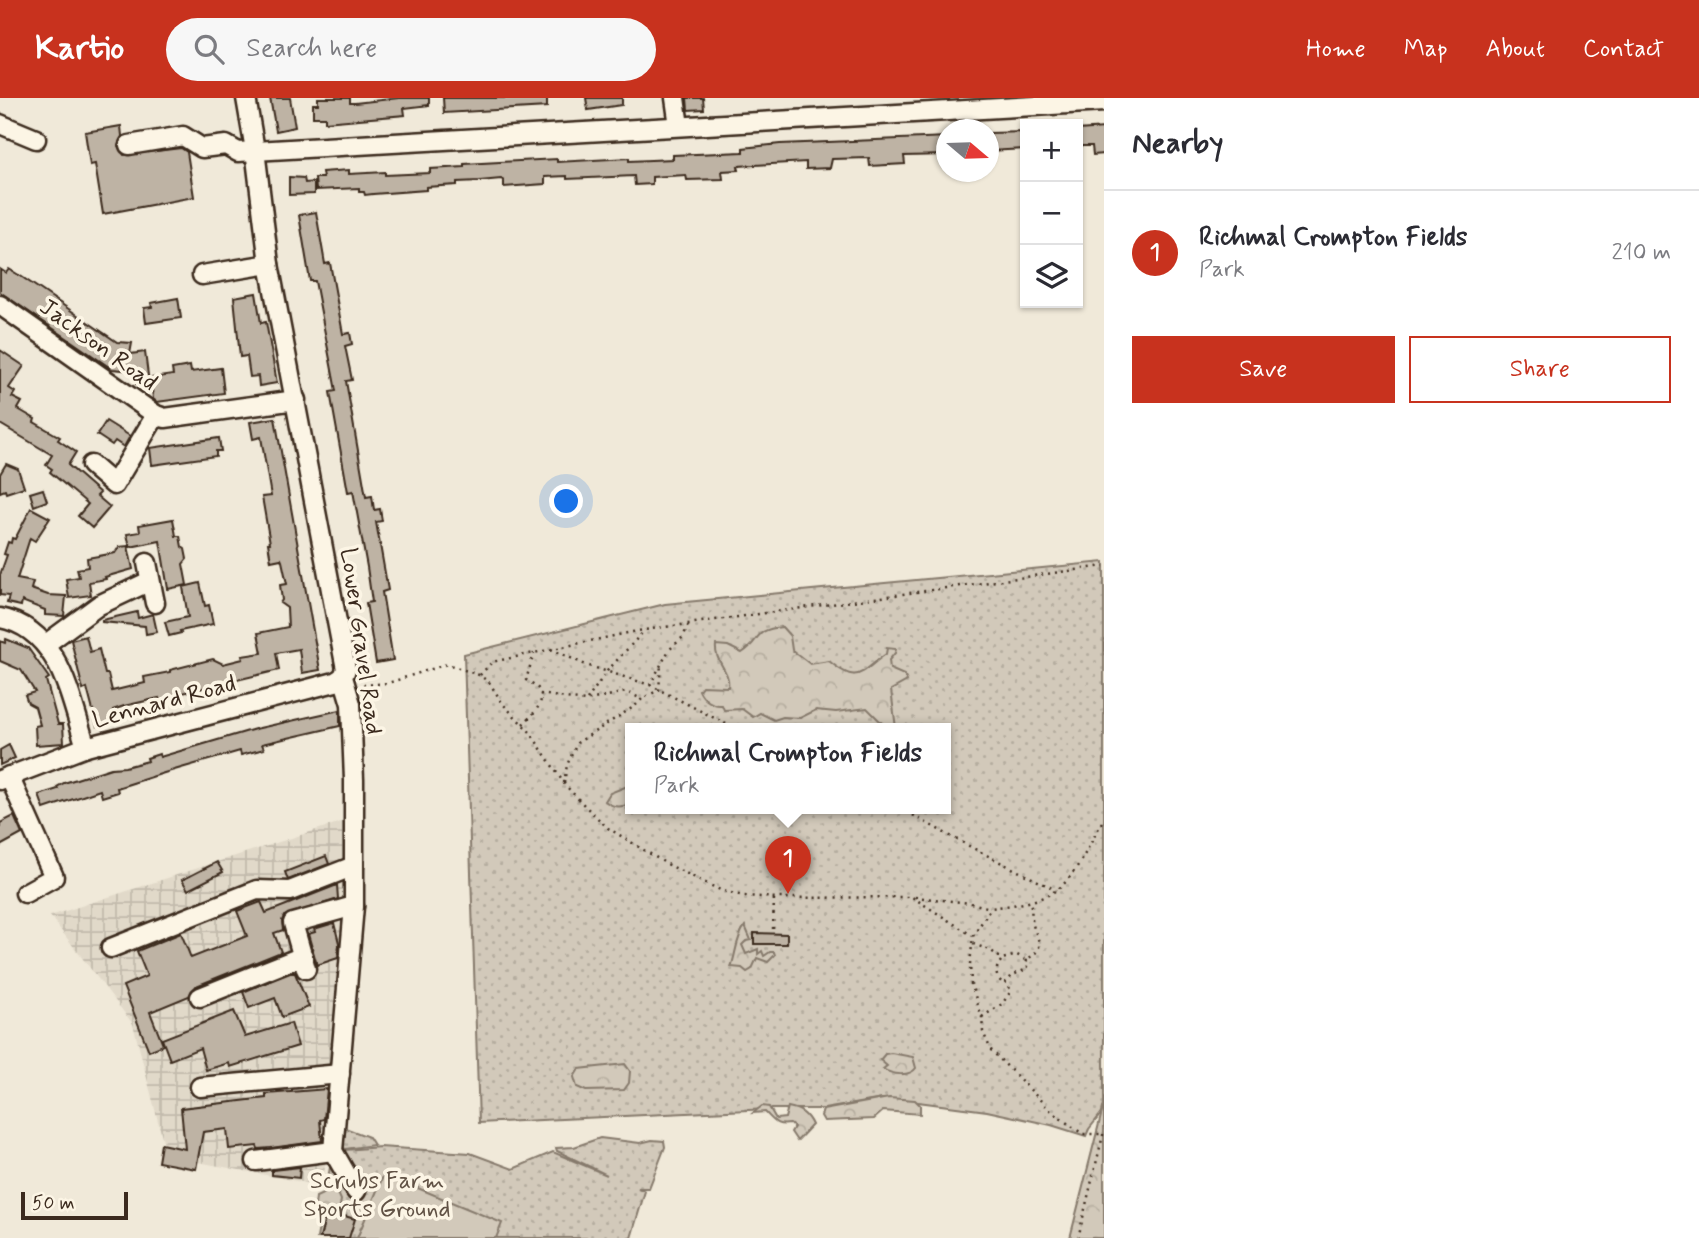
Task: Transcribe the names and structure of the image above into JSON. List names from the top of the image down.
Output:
{
  "streets": {
    "street": ["Jackson Road", "Lower Gravel Road", "Lennard Road"]
  },
  "crossings": [
    ["Jackson Road", "Lower Gravel Road"],
    ["Lower Gravel Road", "Lennard Road"]
  ],
  "parks": ["Scrubs Farm Sports Ground"],
  "scale_bar": "50 m",
  "north": "right",
  "page": {
    "header": "Kartio",
    "search": "Search here",
    "nav": [
      "Home",
      "Map",
      "About",
      "Contact"
    ],
    "heading": "Nearby",
    "map_buttons": ["+", "−"],
    "list": [
      {
        "mark": "1",
        "name": "Richmal Crompton Fields",
        "note": "Park",
        "value": "210 m"
      }
    ],
    "buttons": ["Save", "Share"],
    "popup": ["Richmal Crompton Fields", "Park"],
    "pins": "1",
    "scale": "50 m"
  }
}
